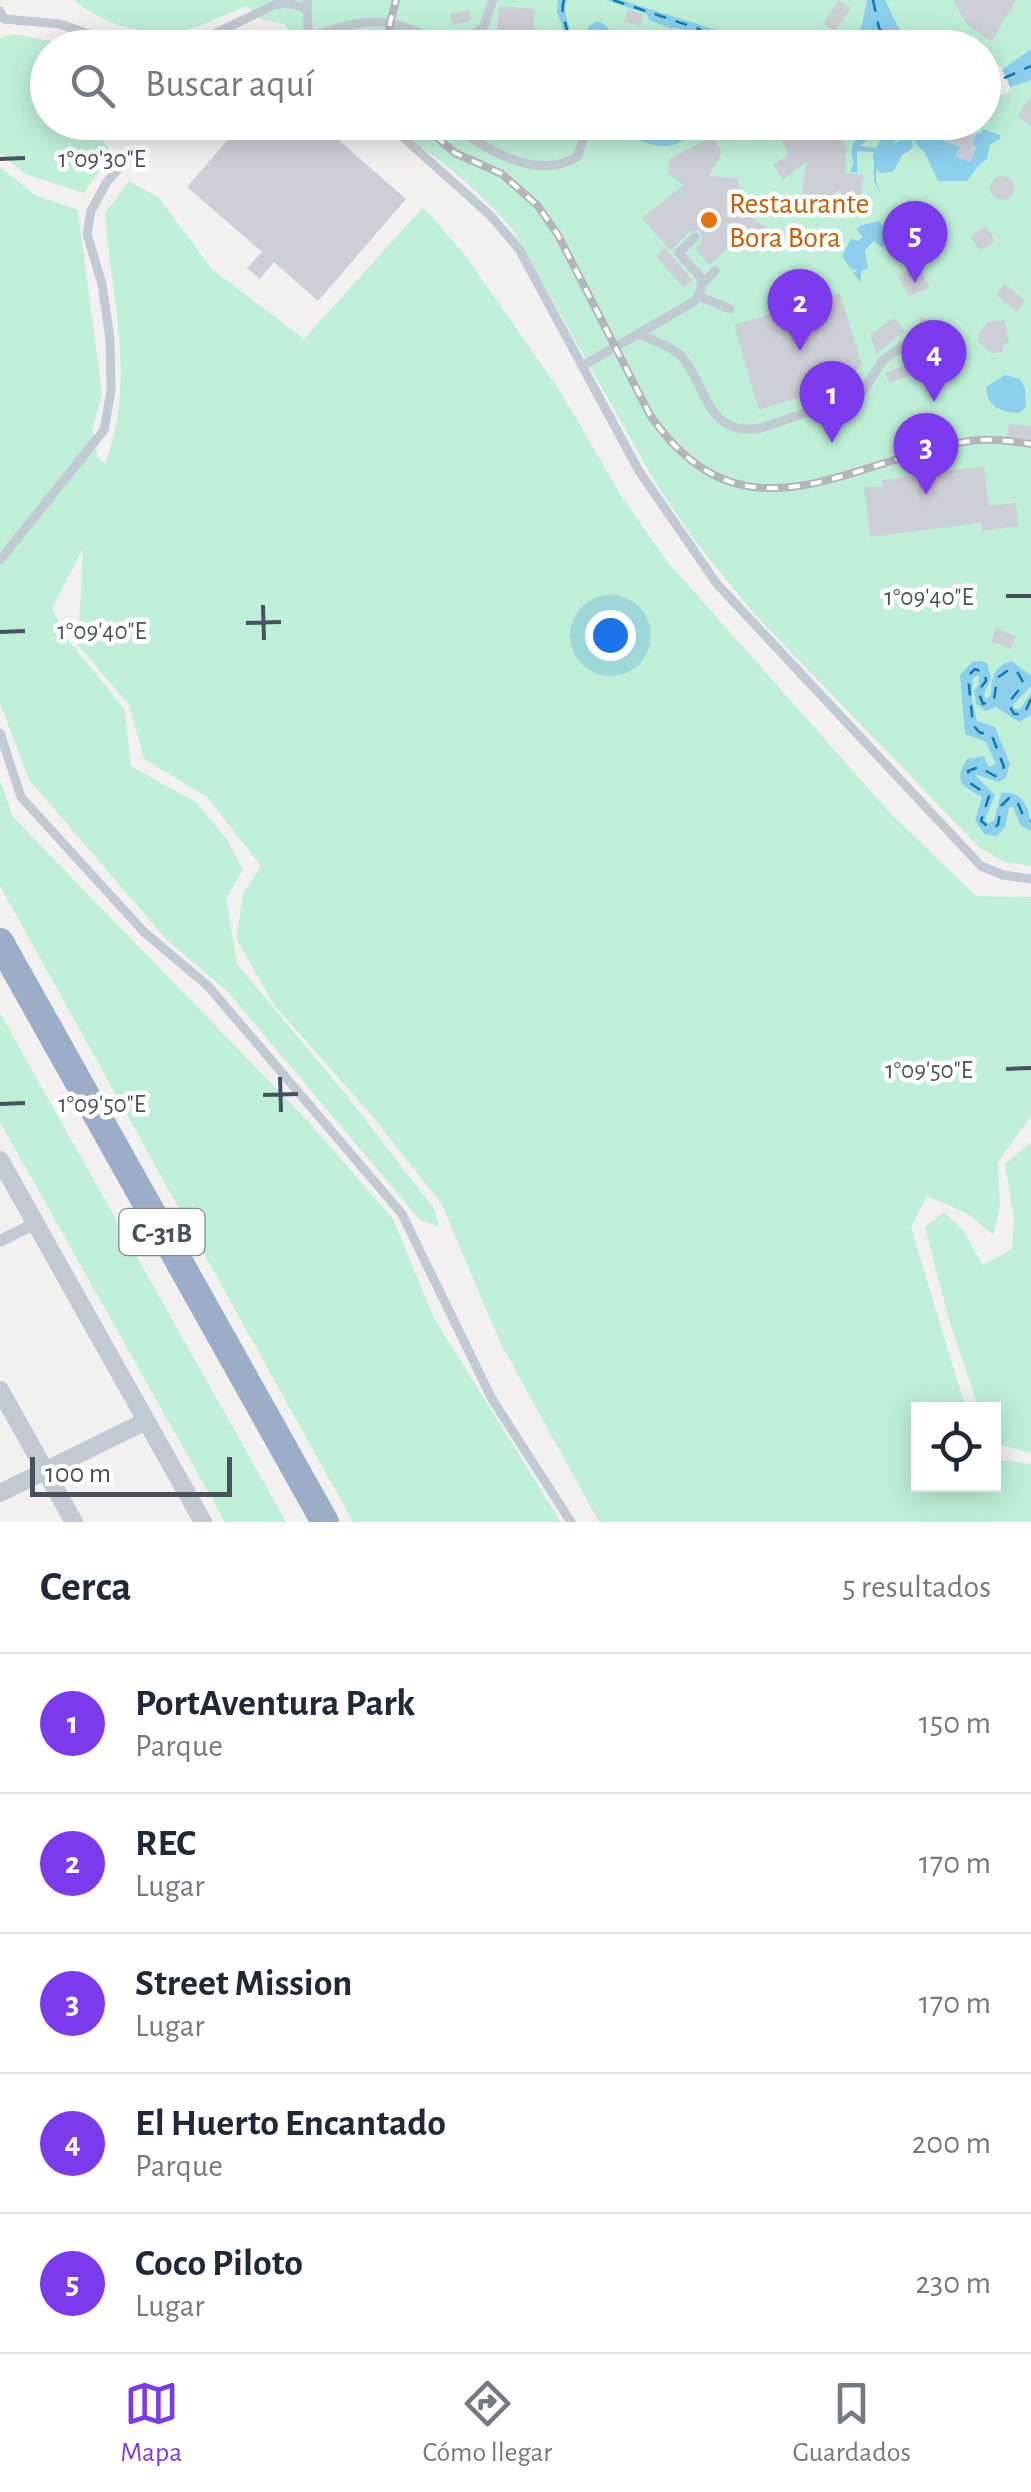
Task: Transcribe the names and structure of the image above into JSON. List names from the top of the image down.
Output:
{
  "streets": {
    "highway": ["C-31B"]
  },
  "places": ["Restaurante Bora Bora"],
  "scale_bar": "100 m",
  "page": {
    "search": "Buscar aquí",
    "pins": [
      "5",
      "2",
      "4",
      "1",
      "3"
    ],
    "scale": "100 m",
    "heading": ["Cerca", "5 resultados"],
    "list": [
      {
        "mark": "1",
        "name": "PortAventura Park",
        "note": "Parque",
        "value": "150 m"
      },
      {
        "mark": "2",
        "name": "REC",
        "note": "Lugar",
        "value": "170 m"
      },
      {
        "mark": "3",
        "name": "Street Mission",
        "note": "Lugar",
        "value": "170 m"
      },
      {
        "mark": "4",
        "name": "El Huerto Encantado",
        "note": "Parque",
        "value": "200 m"
      },
      {
        "mark": "5",
        "name": "Coco Piloto",
        "note": "Lugar",
        "value": "230 m"
      }
    ],
    "nav": ["Mapa", "Cómo llegar", "Guardados"]
  },
  "coordinates": ["1°09'30\"E", "1°09'40\"E", "1°09'50\"E"]
}
